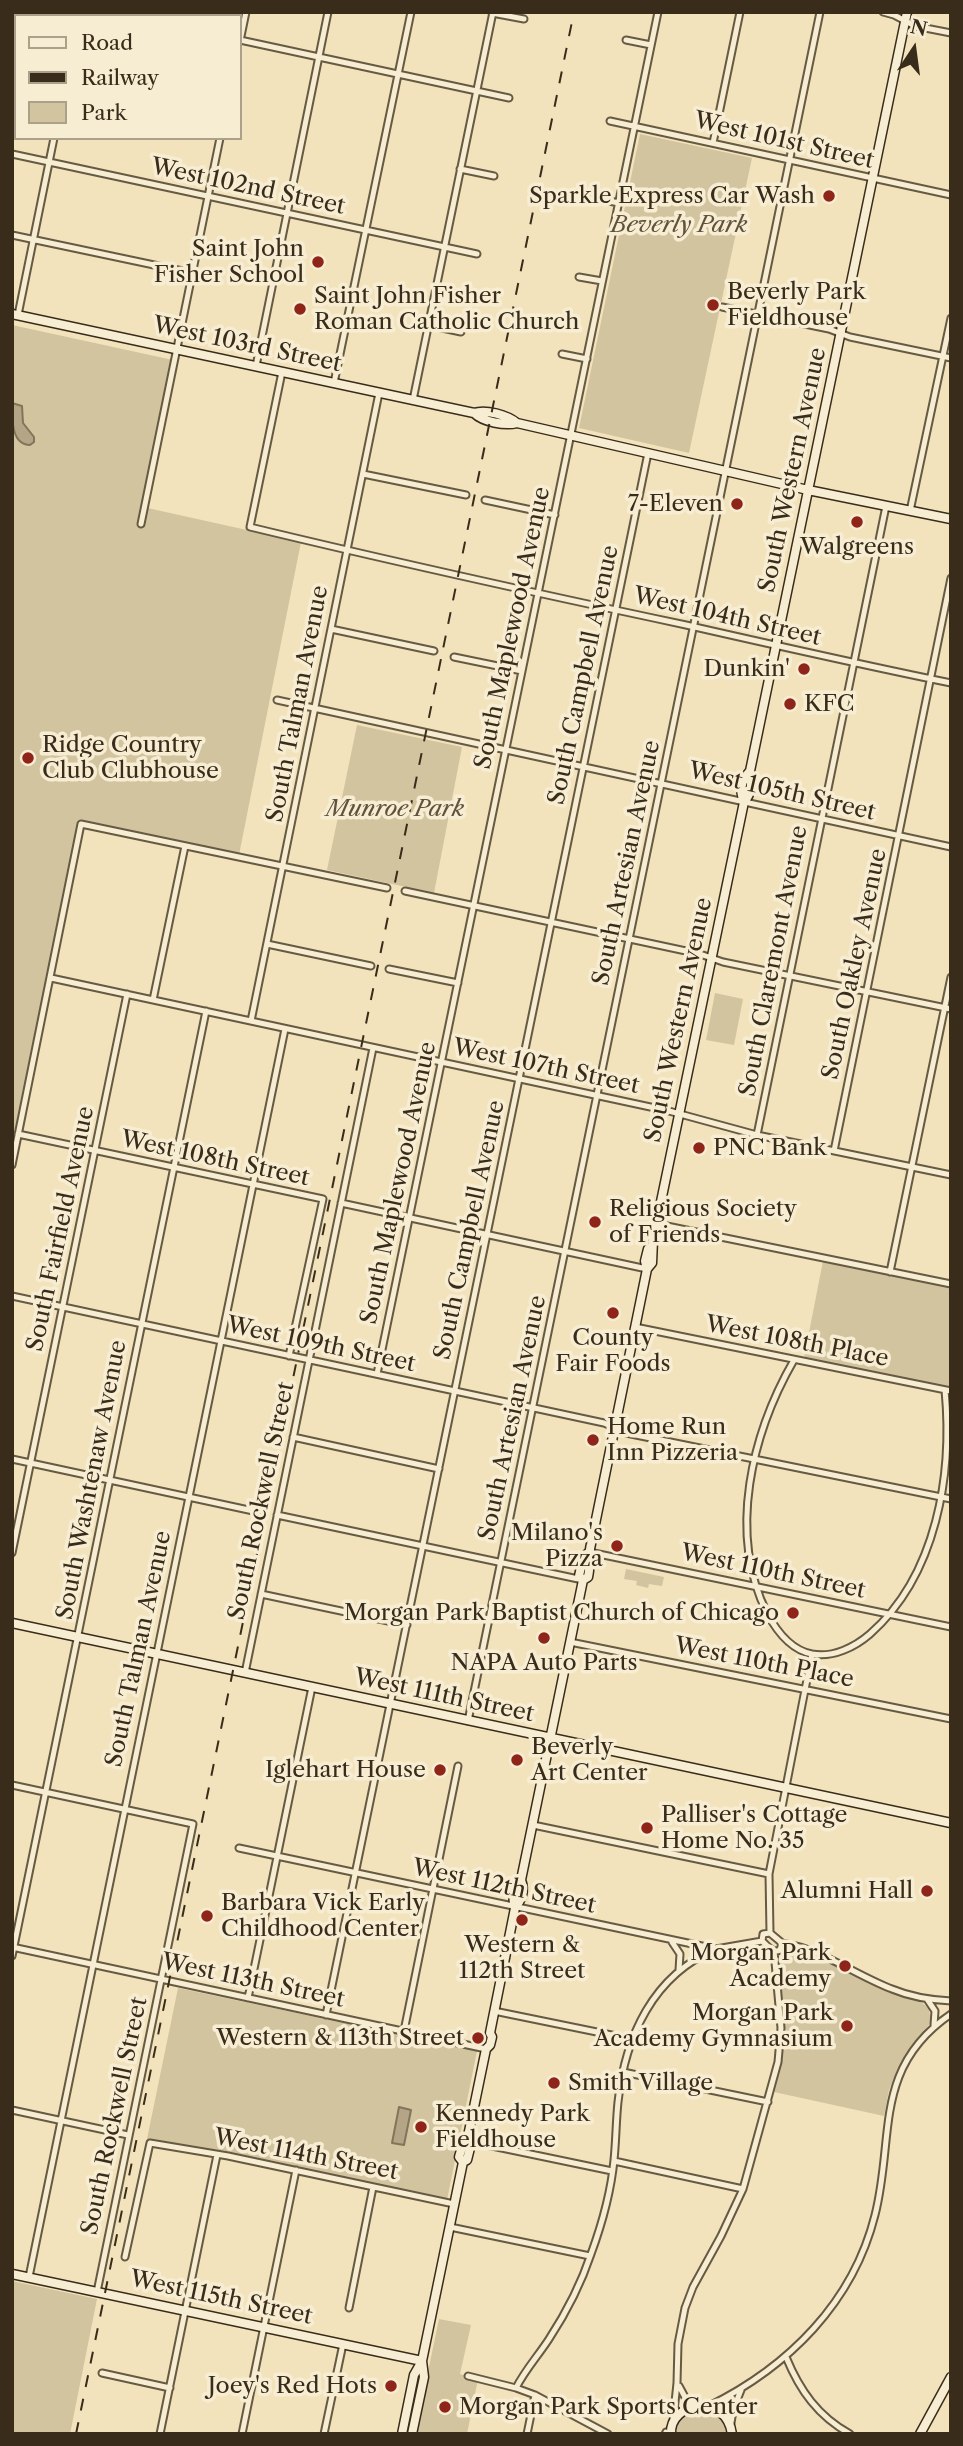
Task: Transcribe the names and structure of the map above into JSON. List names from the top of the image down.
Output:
{
  "streets": {
    "main road": [
      "West 103rd Street",
      "South Western Avenue",
      "West 111th Street",
      "West 115th Street"
    ],
    "street": [
      "West 101st Street",
      "West 102nd Street",
      "West 104th Street",
      "South Maplewood Avenue",
      "South Campbell Avenue",
      "South Talman Avenue",
      "West 105th Street",
      "South Artesian Avenue",
      "South Claremont Avenue",
      "South Oakley Avenue",
      "West 107th Street",
      "West 108th Street",
      "South Fairfield Avenue",
      "West 108th Place",
      "West 109th Street",
      "South Washtenaw Avenue",
      "South Rockwell Street",
      "West 110th Street",
      "West 110th Place",
      "West 112th Street",
      "West 113th Street",
      "West 114th Street"
    ]
  },
  "crossings": [
    ["West 101st Street", "South Western Avenue"],
    ["West 101st Street", "South Maplewood Avenue"],
    ["West 101st Street", "South Artesian Avenue"],
    ["West 103rd Street", "South Western Avenue"],
    ["West 103rd Street", "West 104th Street"],
    ["West 103rd Street", "South Maplewood Avenue"],
    ["West 103rd Street", "South Campbell Avenue"],
    ["West 103rd Street", "South Talman Avenue"],
    ["West 103rd Street", "South Artesian Avenue"],
    ["West 103rd Street", "South Claremont Avenue"],
    ["South Western Avenue", "West 104th Street"],
    ["South Western Avenue", "West 105th Street"],
    ["South Western Avenue", "West 107th Street"],
    ["South Western Avenue", "West 108th Place"],
    ["South Western Avenue", "West 109th Street"],
    ["South Western Avenue", "West 110th Street"],
    ["South Western Avenue", "West 110th Place"],
    ["South Western Avenue", "West 111th Street"],
    ["South Western Avenue", "West 112th Street"],
    ["South Western Avenue", "West 113th Street"],
    ["South Western Avenue", "West 114th Street"],
    ["South Western Avenue", "West 115th Street"],
    ["West 104th Street", "South Maplewood Avenue"],
    ["West 104th Street", "South Campbell Avenue"],
    ["West 104th Street", "South Talman Avenue"],
    ["West 104th Street", "South Artesian Avenue"],
    ["West 104th Street", "South Claremont Avenue"],
    ["West 104th Street", "South Oakley Avenue"],
    ["South Maplewood Avenue", "West 105th Street"],
    ["South Maplewood Avenue", "West 107th Street"],
    ["South Maplewood Avenue", "West 109th Street"],
    ["South Campbell Avenue", "West 105th Street"],
    ["South Campbell Avenue", "West 107th Street"],
    ["South Campbell Avenue", "West 109th Street"],
    ["South Campbell Avenue", "West 111th Street"],
    ["South Campbell Avenue", "West 112th Street"],
    ["South Campbell Avenue", "West 113th Street"],
    ["South Talman Avenue", "West 105th Street"],
    ["South Talman Avenue", "West 107th Street"],
    ["South Talman Avenue", "West 108th Street"],
    ["South Talman Avenue", "West 109th Street"],
    ["South Talman Avenue", "South Rockwell Street"],
    ["South Talman Avenue", "West 111th Street"],
    ["South Talman Avenue", "West 113th Street"],
    ["South Talman Avenue", "West 115th Street"],
    ["West 105th Street", "South Artesian Avenue"],
    ["West 105th Street", "South Claremont Avenue"],
    ["West 105th Street", "South Oakley Avenue"],
    ["South Artesian Avenue", "West 107th Street"],
    ["South Artesian Avenue", "West 109th Street"],
    ["South Artesian Avenue", "West 111th Street"],
    ["South Claremont Avenue", "West 107th Street"],
    ["South Oakley Avenue", "West 107th Street"],
    ["West 107th Street", "South Fairfield Avenue"],
    ["West 107th Street", "South Washtenaw Avenue"],
    ["West 107th Street", "South Rockwell Street"],
    ["West 108th Street", "South Fairfield Avenue"],
    ["West 108th Street", "South Washtenaw Avenue"],
    ["West 108th Street", "South Rockwell Street"],
    ["South Fairfield Avenue", "West 109th Street"],
    ["West 109th Street", "South Washtenaw Avenue"],
    ["West 109th Street", "South Rockwell Street"],
    ["South Washtenaw Avenue", "West 111th Street"],
    ["South Washtenaw Avenue", "West 113th Street"],
    ["South Rockwell Street", "West 111th Street"],
    ["South Rockwell Street", "West 113th Street"],
    ["South Rockwell Street", "West 114th Street"],
    ["South Rockwell Street", "West 115th Street"]
  ],
  "parks": ["Beverly Park", "Munroe Park"],
  "places": [
    "Sparkle Express Car Wash",
    "Saint John Fisher School",
    "Beverly Park Fieldhouse",
    "Saint John Fisher Roman Catholic Church",
    "7-Eleven",
    "Walgreens",
    "Dunkin'",
    "KFC",
    "Ridge Country Club Clubhouse",
    "PNC Bank",
    "Religious Society of Friends",
    "County Fair Foods",
    "Home Run Inn Pizzeria",
    "Milano's Pizza",
    "Morgan Park Baptist Church of Chicago",
    "NAPA Auto Parts",
    "Beverly Art Center",
    "Iglehart House",
    "Palliser's Cottage Home No. 35",
    "Alumni Hall",
    "Barbara Vick Early Childhood Center",
    "Western & 112th Street",
    "Morgan Park Academy",
    "Morgan Park Academy Gymnasium",
    "Western & 113th Street",
    "Smith Village",
    "Kennedy Park Fieldhouse",
    "Joey's Red Hots",
    "Morgan Park Sports Center"
  ],
  "legend": ["Road", "Railway", "Park"],
  "north": "top"
}
